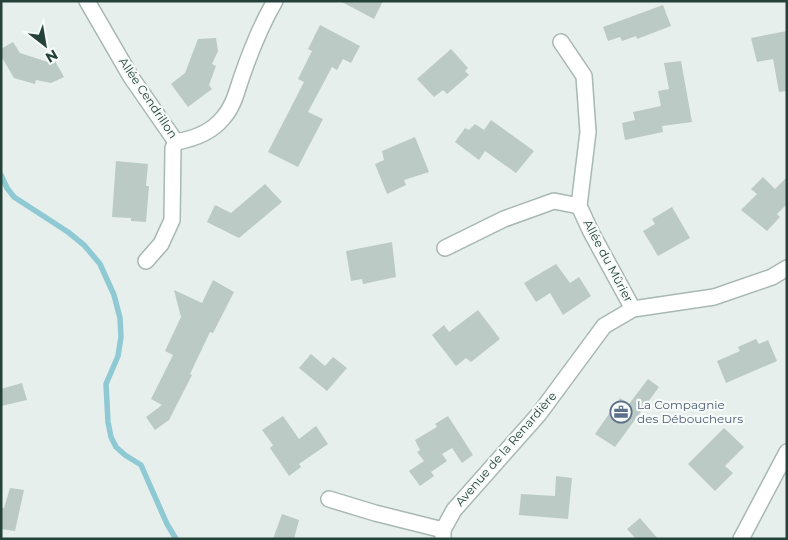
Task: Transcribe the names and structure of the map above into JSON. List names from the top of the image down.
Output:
{
  "streets": {
    "street": ["Allée Cendrillon", "Allée du Mûrier", "Avenue de la Renardière"]
  },
  "crossings": [
    ["Allée du Mûrier", "Avenue de la Renardière"]
  ],
  "places": {
    "office": ["La Compagnie des Déboucheurs"]
  },
  "north": "bottom right"
}
